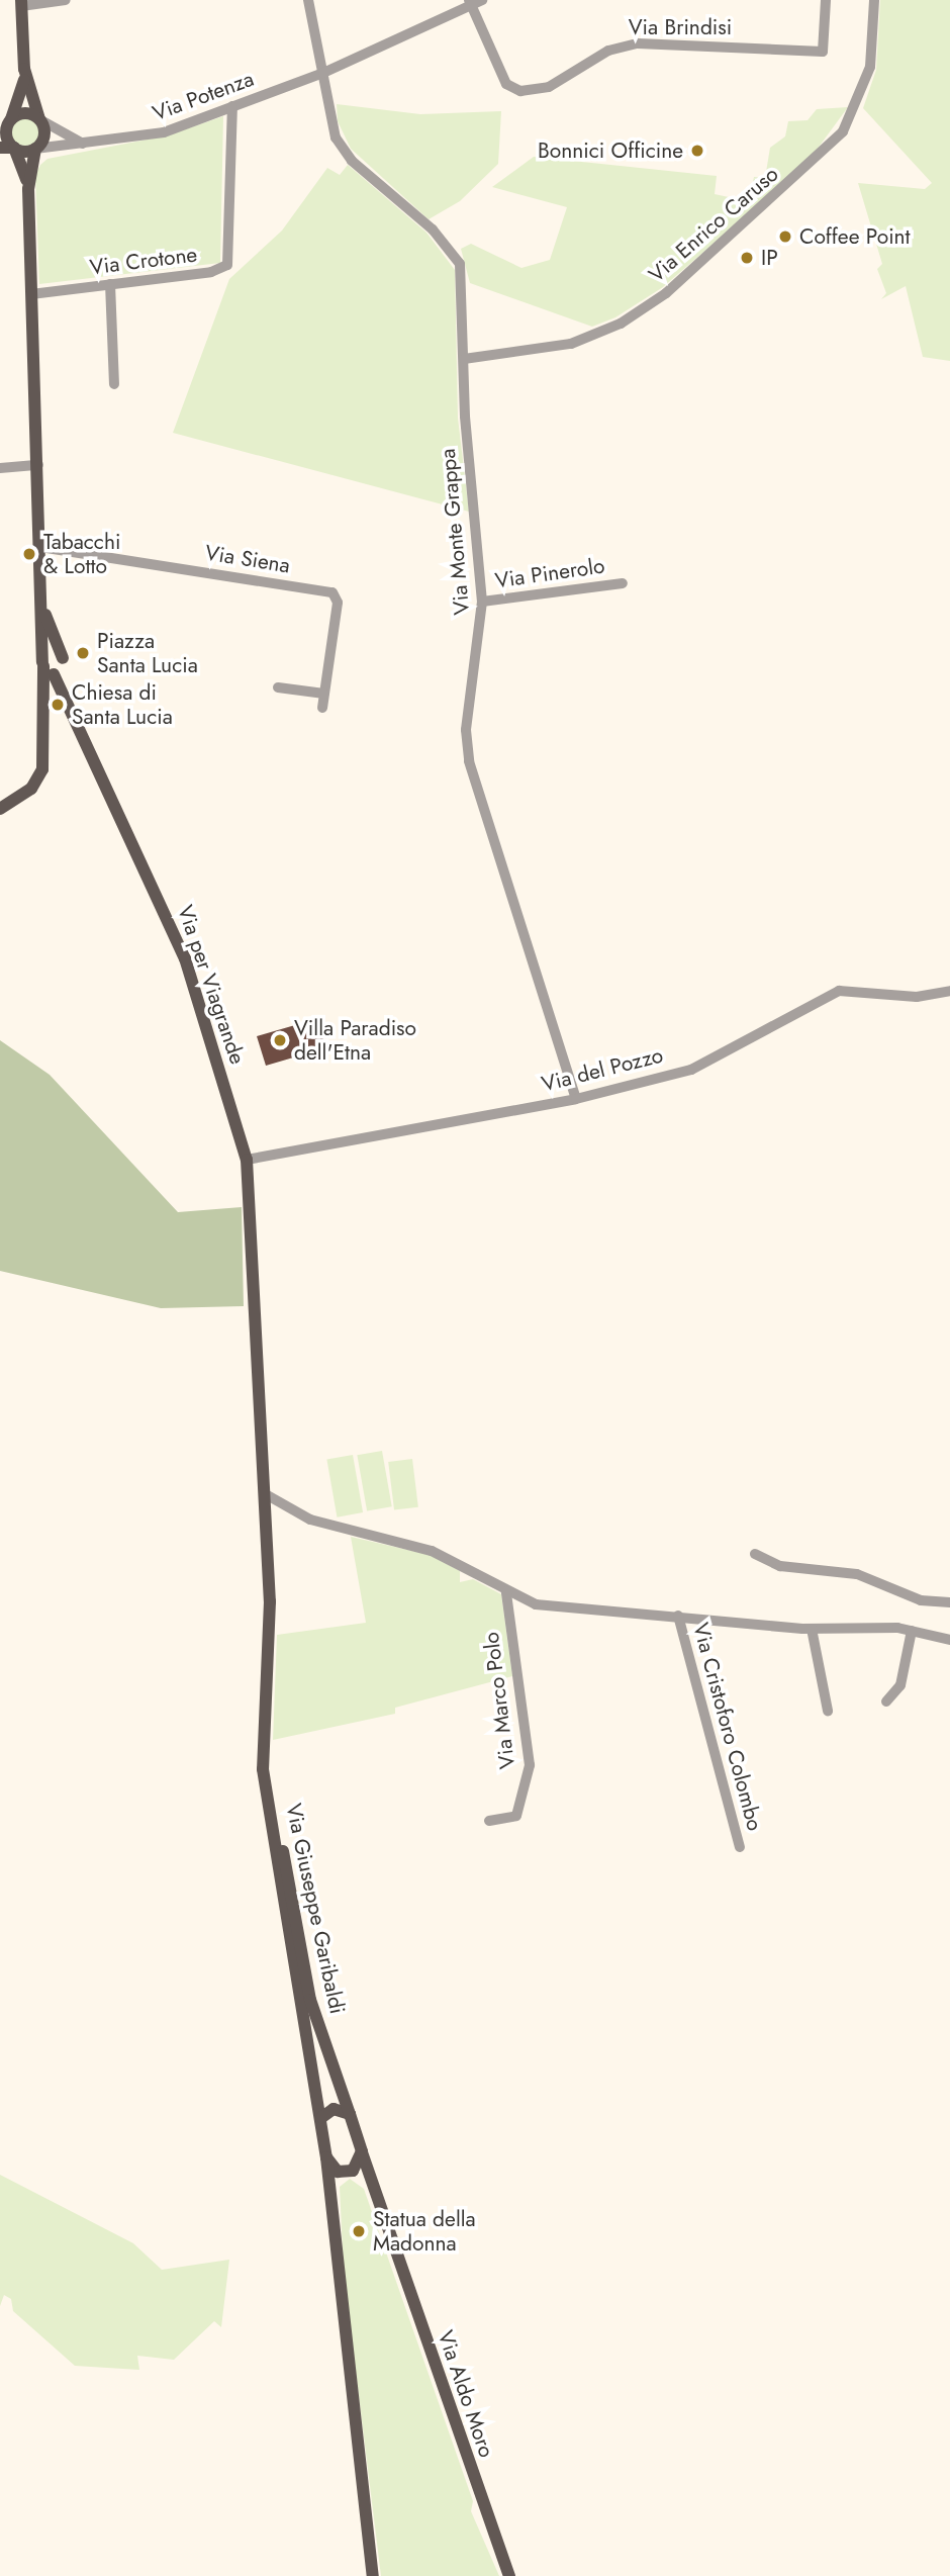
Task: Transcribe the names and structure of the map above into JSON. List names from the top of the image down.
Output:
{
  "streets": {
    "main road": ["Via per Viagrande", "Via Giuseppe Garibaldi", "Via Aldo Moro"],
    "street": [
      "Via Brindisi",
      "Via Potenza",
      "Via Enrico Caruso",
      "Via Crotone",
      "Via Monte Grappa",
      "Via Siena",
      "Via Pinerolo",
      "Via del Pozzo",
      "Via Marco Polo",
      "Via Cristoforo Colombo"
    ]
  },
  "crossings": [
    ["Via Brindisi", "Via Potenza"],
    ["Via Potenza", "Via Crotone"],
    ["Via Potenza", "Via Monte Grappa"],
    ["Via Enrico Caruso", "Via Monte Grappa"],
    ["Via Monte Grappa", "Via Pinerolo"],
    ["Via Monte Grappa", "Via del Pozzo"],
    ["Via per Viagrande", "Via del Pozzo"],
    ["Via per Viagrande", "Via Giuseppe Garibaldi"],
    ["Via Giuseppe Garibaldi", "Via Aldo Moro"]
  ],
  "places": [
    "Bonnici Officine",
    "Coffee Point",
    "IP",
    "Tabacchi & Lotto",
    "Piazza Santa Lucia",
    "Chiesa di Santa Lucia",
    "Villa Paradiso dell'Etna",
    "Statua della Madonna"
  ]
}
